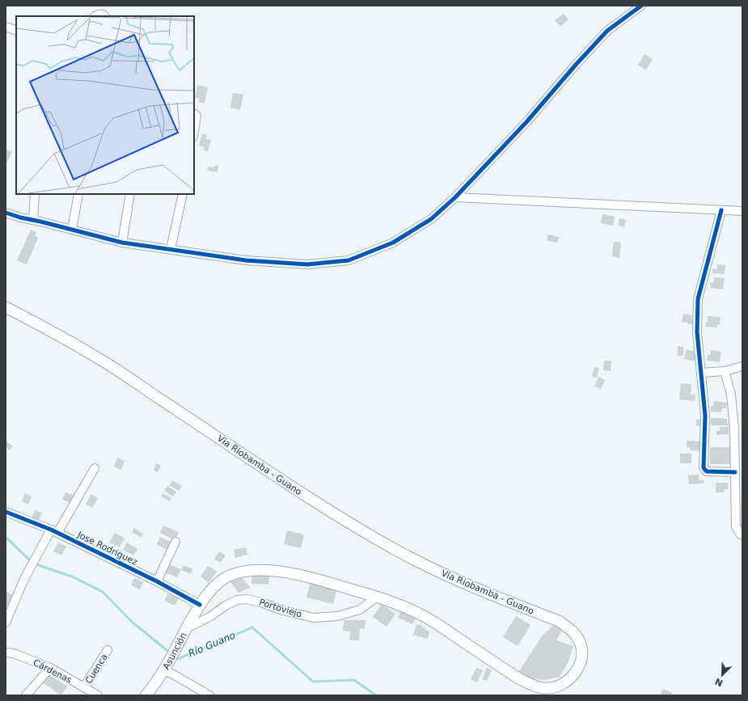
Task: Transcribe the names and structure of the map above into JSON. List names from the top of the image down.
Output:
{
  "streets": {
    "main road": ["Vía Riobamba - Guano", "Asunción"],
    "street": [
      "Jose Rodriguez",
      "Portoviejo",
      "Cuenca",
      "Cárdenas"
    ]
  },
  "crossings": [
    ["Vía Riobamba - Guano", "Jose Rodriguez"],
    ["Vía Riobamba - Guano", "Portoviejo"],
    ["Vía Riobamba - Guano", "Asunción"],
    ["Jose Rodriguez", "Asunción"],
    ["Portoviejo", "Asunción"],
    ["Cuenca", "Cárdenas"]
  ],
  "water": ["Río Guano"],
  "north": "bottom left"
}
